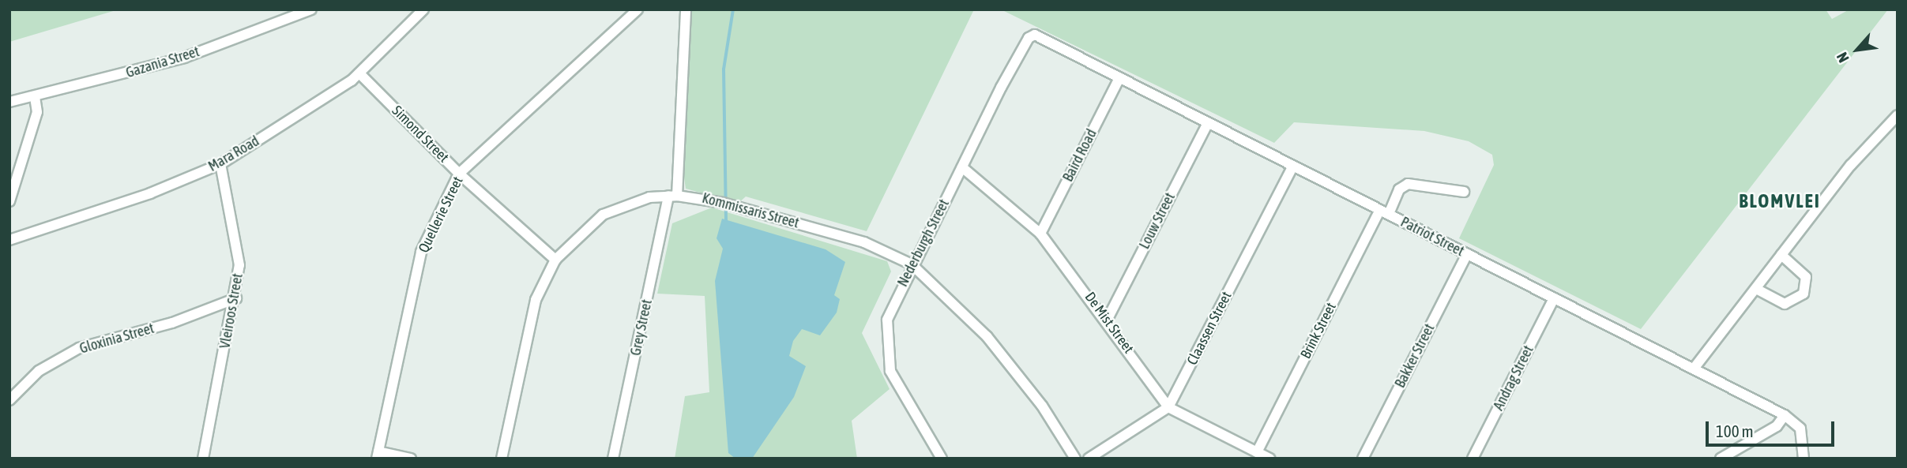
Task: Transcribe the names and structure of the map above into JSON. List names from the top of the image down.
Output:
{
  "streets": {
    "street": [
      "Gazania Street",
      "Simond Street",
      "Mara Road",
      "Baird Road",
      "Kommissaris Street",
      "Quellerie Street",
      "Louw Street",
      "Patriot Street",
      "Nederburgh Street",
      "Vleiroos Street",
      "De Mist Street",
      "Grey Street",
      "Claassen Street",
      "Brink Street",
      "Gloxinia Street",
      "Bakker Street",
      "Andrag Street"
    ]
  },
  "crossings": [
    ["Simond Street", "Mara Road"],
    ["Simond Street", "Kommissaris Street"],
    ["Simond Street", "Quellerie Street"],
    ["Mara Road", "Vleiroos Street"],
    ["Baird Road", "Patriot Street"],
    ["Baird Road", "De Mist Street"],
    ["Kommissaris Street", "Nederburgh Street"],
    ["Kommissaris Street", "Grey Street"],
    ["Louw Street", "Patriot Street"],
    ["Louw Street", "De Mist Street"],
    ["Patriot Street", "Nederburgh Street"],
    ["Patriot Street", "Claassen Street"],
    ["Patriot Street", "Brink Street"],
    ["Patriot Street", "Bakker Street"],
    ["Patriot Street", "Andrag Street"],
    ["Nederburgh Street", "De Mist Street"],
    ["Vleiroos Street", "Gloxinia Street"],
    ["De Mist Street", "Claassen Street"],
    ["De Mist Street", "Brink Street"]
  ],
  "districts": ["BLOMVLEI"],
  "scale_bar": "100 m",
  "north": "bottom left"
}
